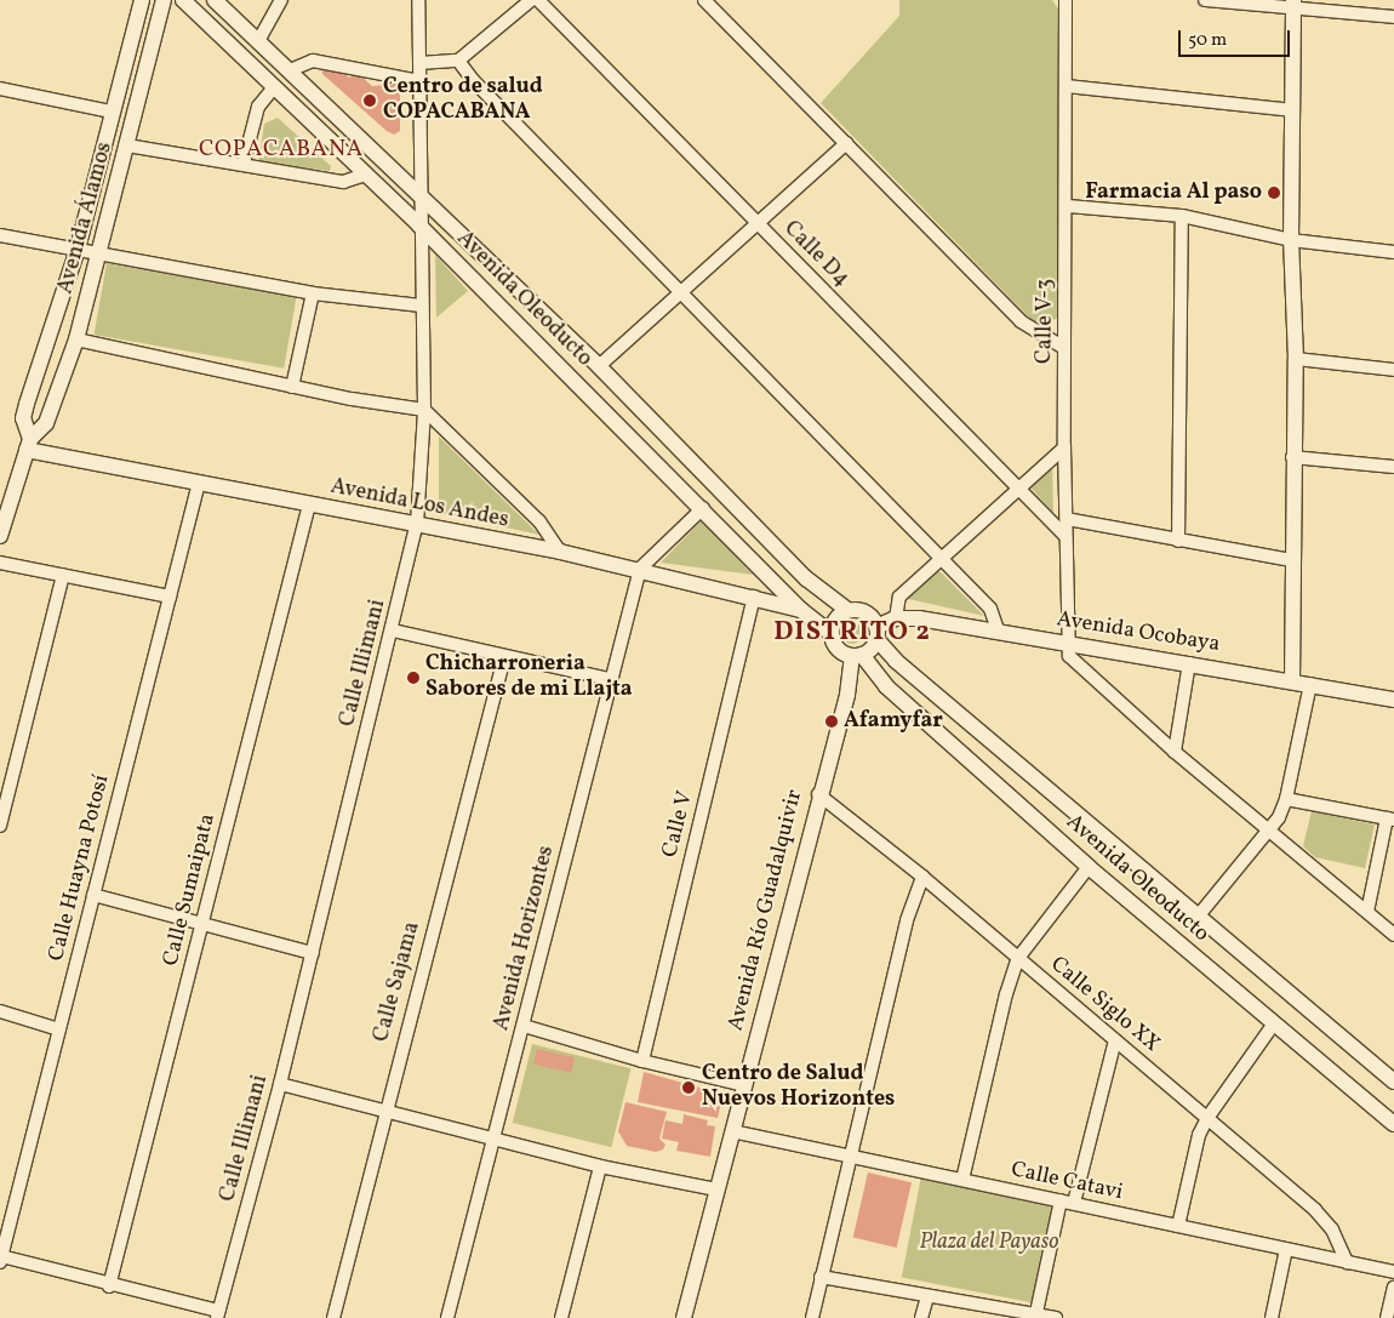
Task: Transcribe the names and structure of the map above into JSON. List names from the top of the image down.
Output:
{
  "streets": {
    "street": [
      "Avenida Álamos",
      "Calle D4",
      "Avenida Oleoducto",
      "Calle V-3",
      "Avenida Los Andes",
      "Avenida Ocobaya",
      "Calle Illimani",
      "Calle V",
      "Calle Huayna Potosí",
      "Calle Sumaipata",
      "Avenida Río Guadalquivir",
      "Avenida Horizontes",
      "Calle Sajama",
      "Calle Siglo XX",
      "Calle Catavi"
    ]
  },
  "crossings": [
    ["Avenida Álamos", "Avenida Los Andes"],
    ["Calle D4", "Calle V-3"],
    ["Avenida Oleoducto", "Avenida Los Andes"],
    ["Avenida Oleoducto", "Avenida Ocobaya"],
    ["Avenida Oleoducto", "Calle Illimani"],
    ["Avenida Oleoducto", "Avenida Río Guadalquivir"],
    ["Calle V-3", "Avenida Ocobaya"],
    ["Avenida Los Andes", "Calle Illimani"],
    ["Avenida Los Andes", "Calle V"],
    ["Avenida Los Andes", "Calle Huayna Potosí"],
    ["Avenida Los Andes", "Calle Sumaipata"],
    ["Avenida Los Andes", "Avenida Horizontes"],
    ["Avenida Ocobaya", "Avenida Río Guadalquivir"],
    ["Avenida Río Guadalquivir", "Calle Siglo XX"],
    ["Avenida Río Guadalquivir", "Calle Catavi"],
    ["Calle Siglo XX", "Calle Catavi"]
  ],
  "districts": ["COPACABANA", "DISTRITO 2"],
  "parks": ["Plaza del Payaso"],
  "places": [
    "Centro de salud COPACABANA",
    "Farmacia Al paso",
    "Chicharroneria Sabores de mi Llajta",
    "Afamyfar",
    "Centro de Salud Nuevos Horizontes"
  ],
  "scale_bar": "50 m"
}
